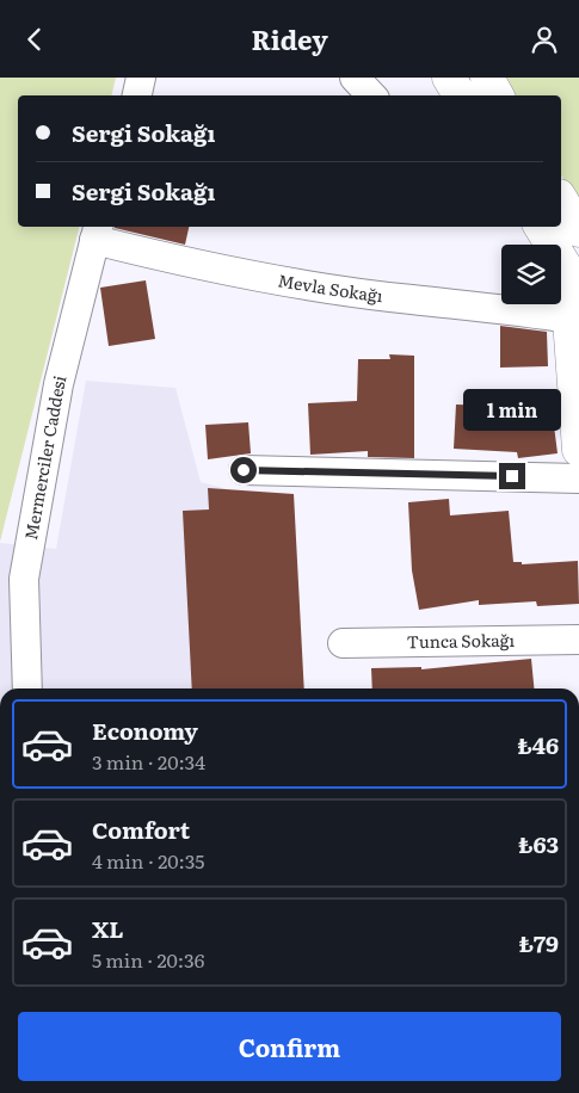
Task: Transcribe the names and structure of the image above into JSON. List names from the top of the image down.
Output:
{
  "streets": {
    "street": ["Mevla Sokağı", "Mermerciler Caddesi", "Tunca Sokağı"]
  },
  "crossings": [
    ["Mevla Sokağı", "Mermerciler Caddesi"]
  ],
  "page": {
    "header": "Ridey",
    "banner": ["Sergi Sokağı", "Sergi Sokağı"],
    "bubble": "1 min",
    "list": [
      {
        "name": "Economy",
        "note": "3 min · 20:34",
        "value": "₺46"
      },
      {
        "name": "Comfort",
        "note": "4 min · 20:35",
        "value": "₺63"
      },
      {
        "name": "XL",
        "note": "5 min · 20:36",
        "value": "₺79"
      }
    ],
    "buttons": "Confirm"
  }
}
